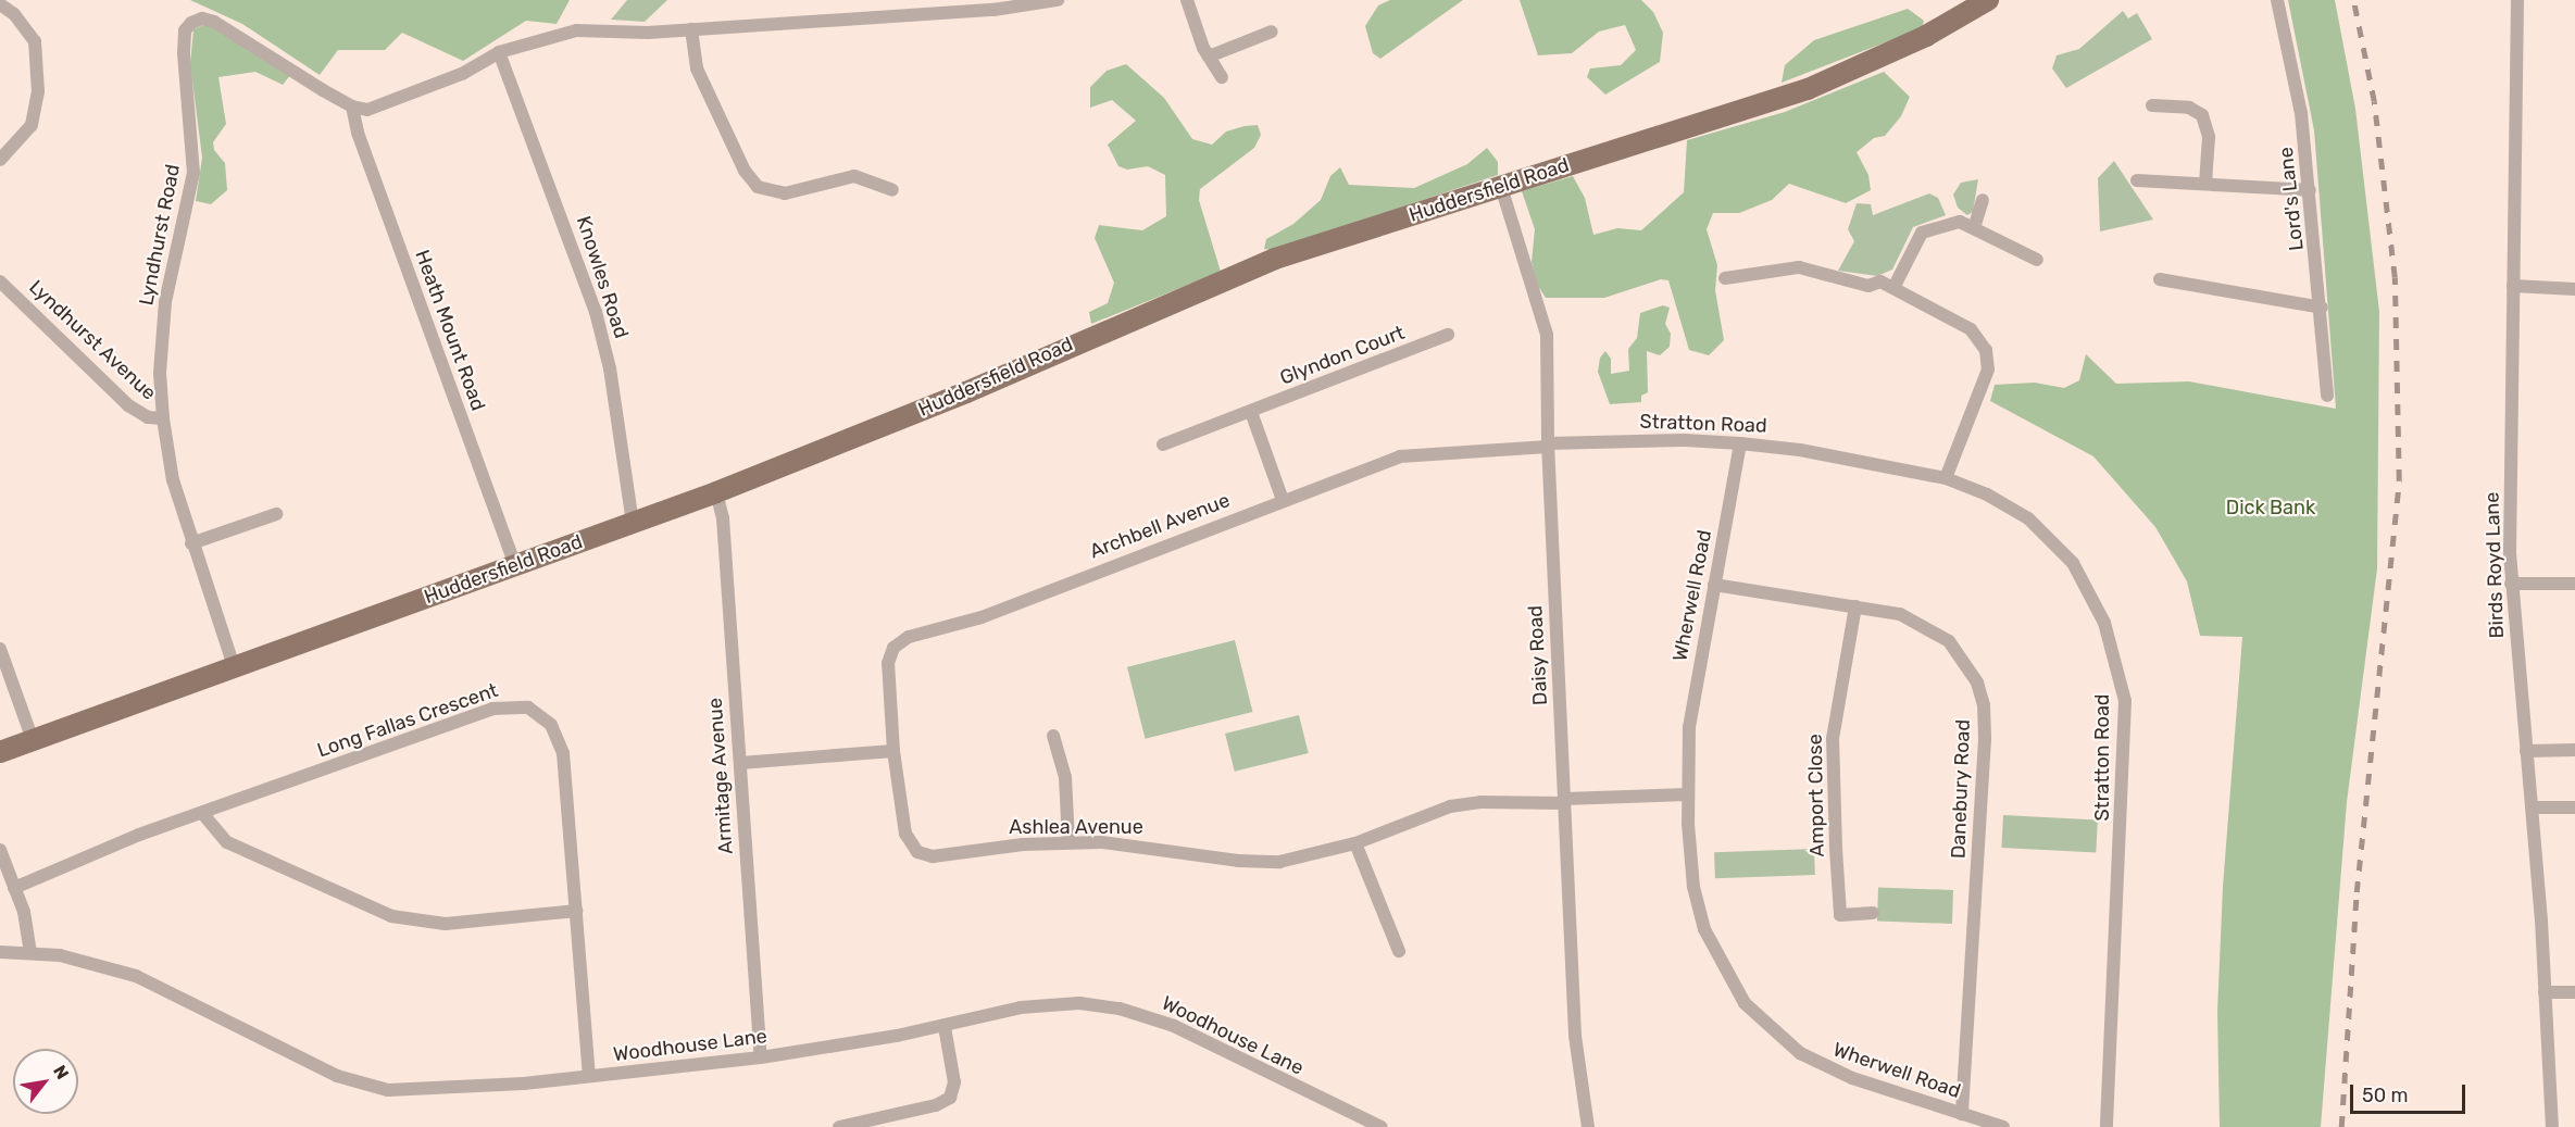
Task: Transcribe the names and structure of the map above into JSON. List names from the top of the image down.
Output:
{
  "streets": {
    "main road": ["Huddersfield Road"],
    "street": [
      "Lord's Lane",
      "Lyndhurst Road",
      "Knowles Road",
      "Heath Mount Road",
      "Lyndhurst Avenue",
      "Glyndon Court",
      "Stratton Road",
      "Archbell Avenue",
      "Birds Royd Lane",
      "Wherwell Road",
      "Daisy Road",
      "Long Fallas Crescent",
      "Armitage Avenue",
      "Danebury Road",
      "Amport Close",
      "Ashlea Avenue",
      "Woodhouse Lane"
    ]
  },
  "crossings": [
    ["Huddersfield Road", "Lyndhurst Road"],
    ["Huddersfield Road", "Knowles Road"],
    ["Huddersfield Road", "Heath Mount Road"],
    ["Huddersfield Road", "Daisy Road"],
    ["Huddersfield Road", "Armitage Avenue"],
    ["Lyndhurst Road", "Heath Mount Road"],
    ["Lyndhurst Road", "Lyndhurst Avenue"],
    ["Stratton Road", "Archbell Avenue"],
    ["Stratton Road", "Wherwell Road"],
    ["Stratton Road", "Daisy Road"],
    ["Archbell Avenue", "Daisy Road"],
    ["Archbell Avenue", "Ashlea Avenue"],
    ["Wherwell Road", "Danebury Road"],
    ["Daisy Road", "Ashlea Avenue"],
    ["Long Fallas Crescent", "Woodhouse Lane"],
    ["Armitage Avenue", "Woodhouse Lane"],
    ["Danebury Road", "Amport Close"]
  ],
  "parks": ["Dick Bank"],
  "scale_bar": "50 m",
  "north": "top right"
}
